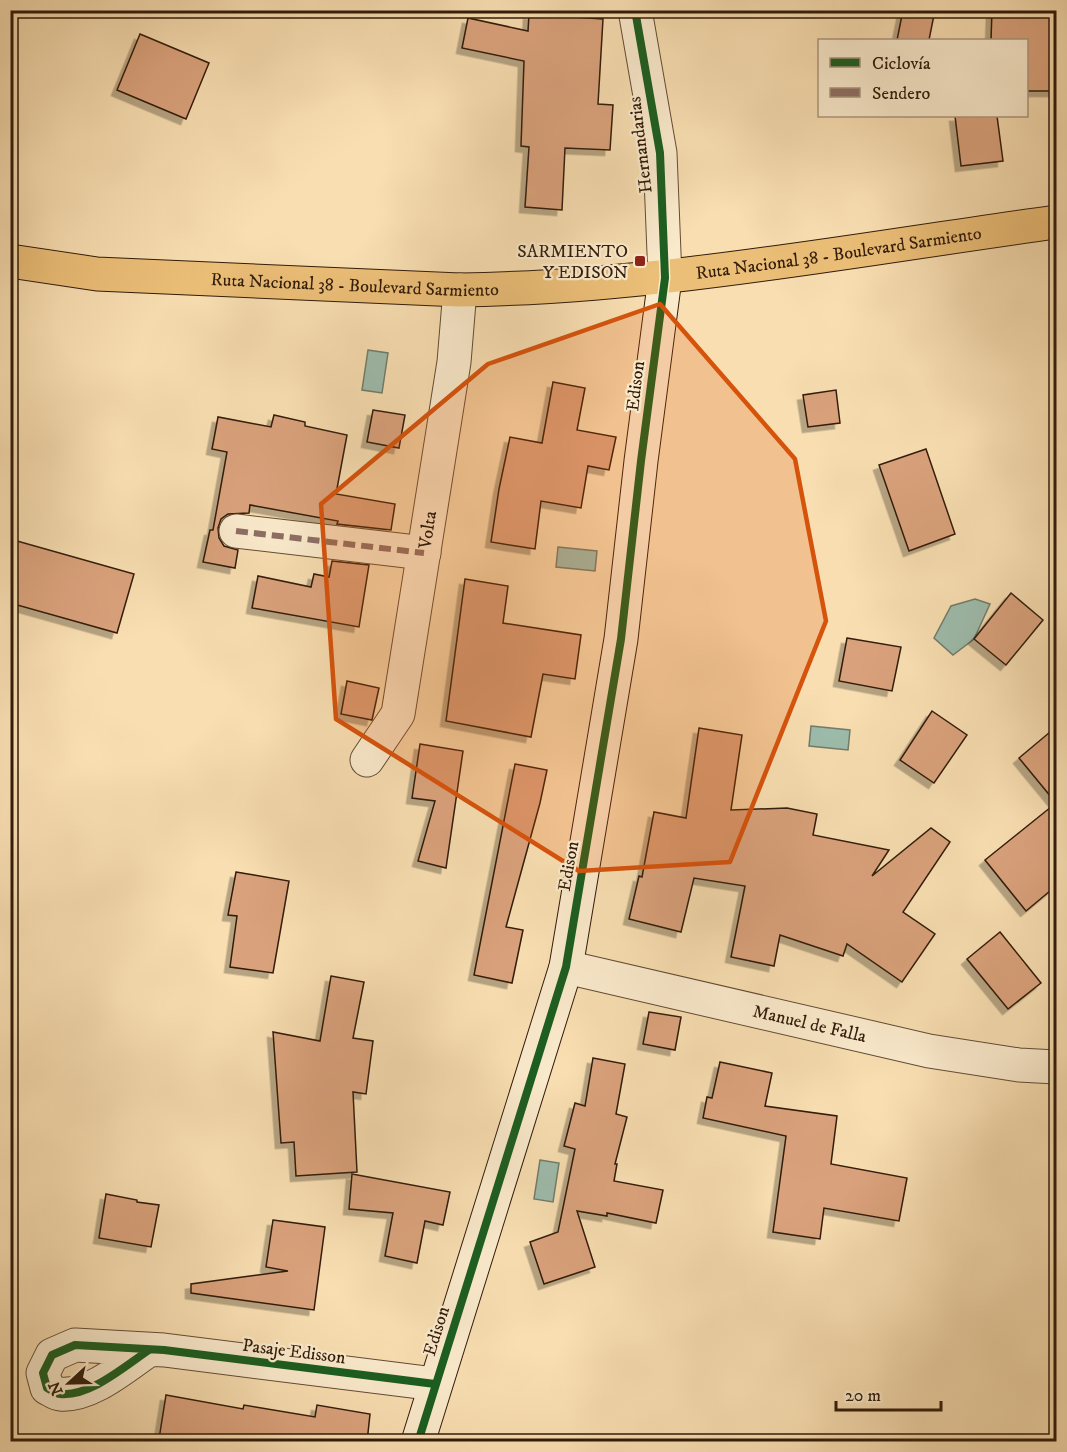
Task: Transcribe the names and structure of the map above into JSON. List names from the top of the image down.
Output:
{
  "streets": {
    "main road": ["Ruta Nacional 38 - Boulevard Sarmiento"],
    "street": [
      "Hernandarias",
      "Edison",
      "Volta",
      "Manuel de Falla",
      "Pasaje Edisson"
    ]
  },
  "crossings": [
    ["Hernandarias", "Ruta Nacional 38 - Boulevard Sarmiento"],
    ["Hernandarias", "Edison"],
    ["Ruta Nacional 38 - Boulevard Sarmiento", "Edison"],
    ["Ruta Nacional 38 - Boulevard Sarmiento", "Volta"],
    ["Edison", "Manuel de Falla"],
    ["Edison", "Pasaje Edisson"]
  ],
  "places": {
    "transit": ["SARMIENTO Y EDISON"]
  },
  "legend": ["Ciclovía", "Sendero"],
  "scale_bar": "20 m",
  "north": "left"
}
